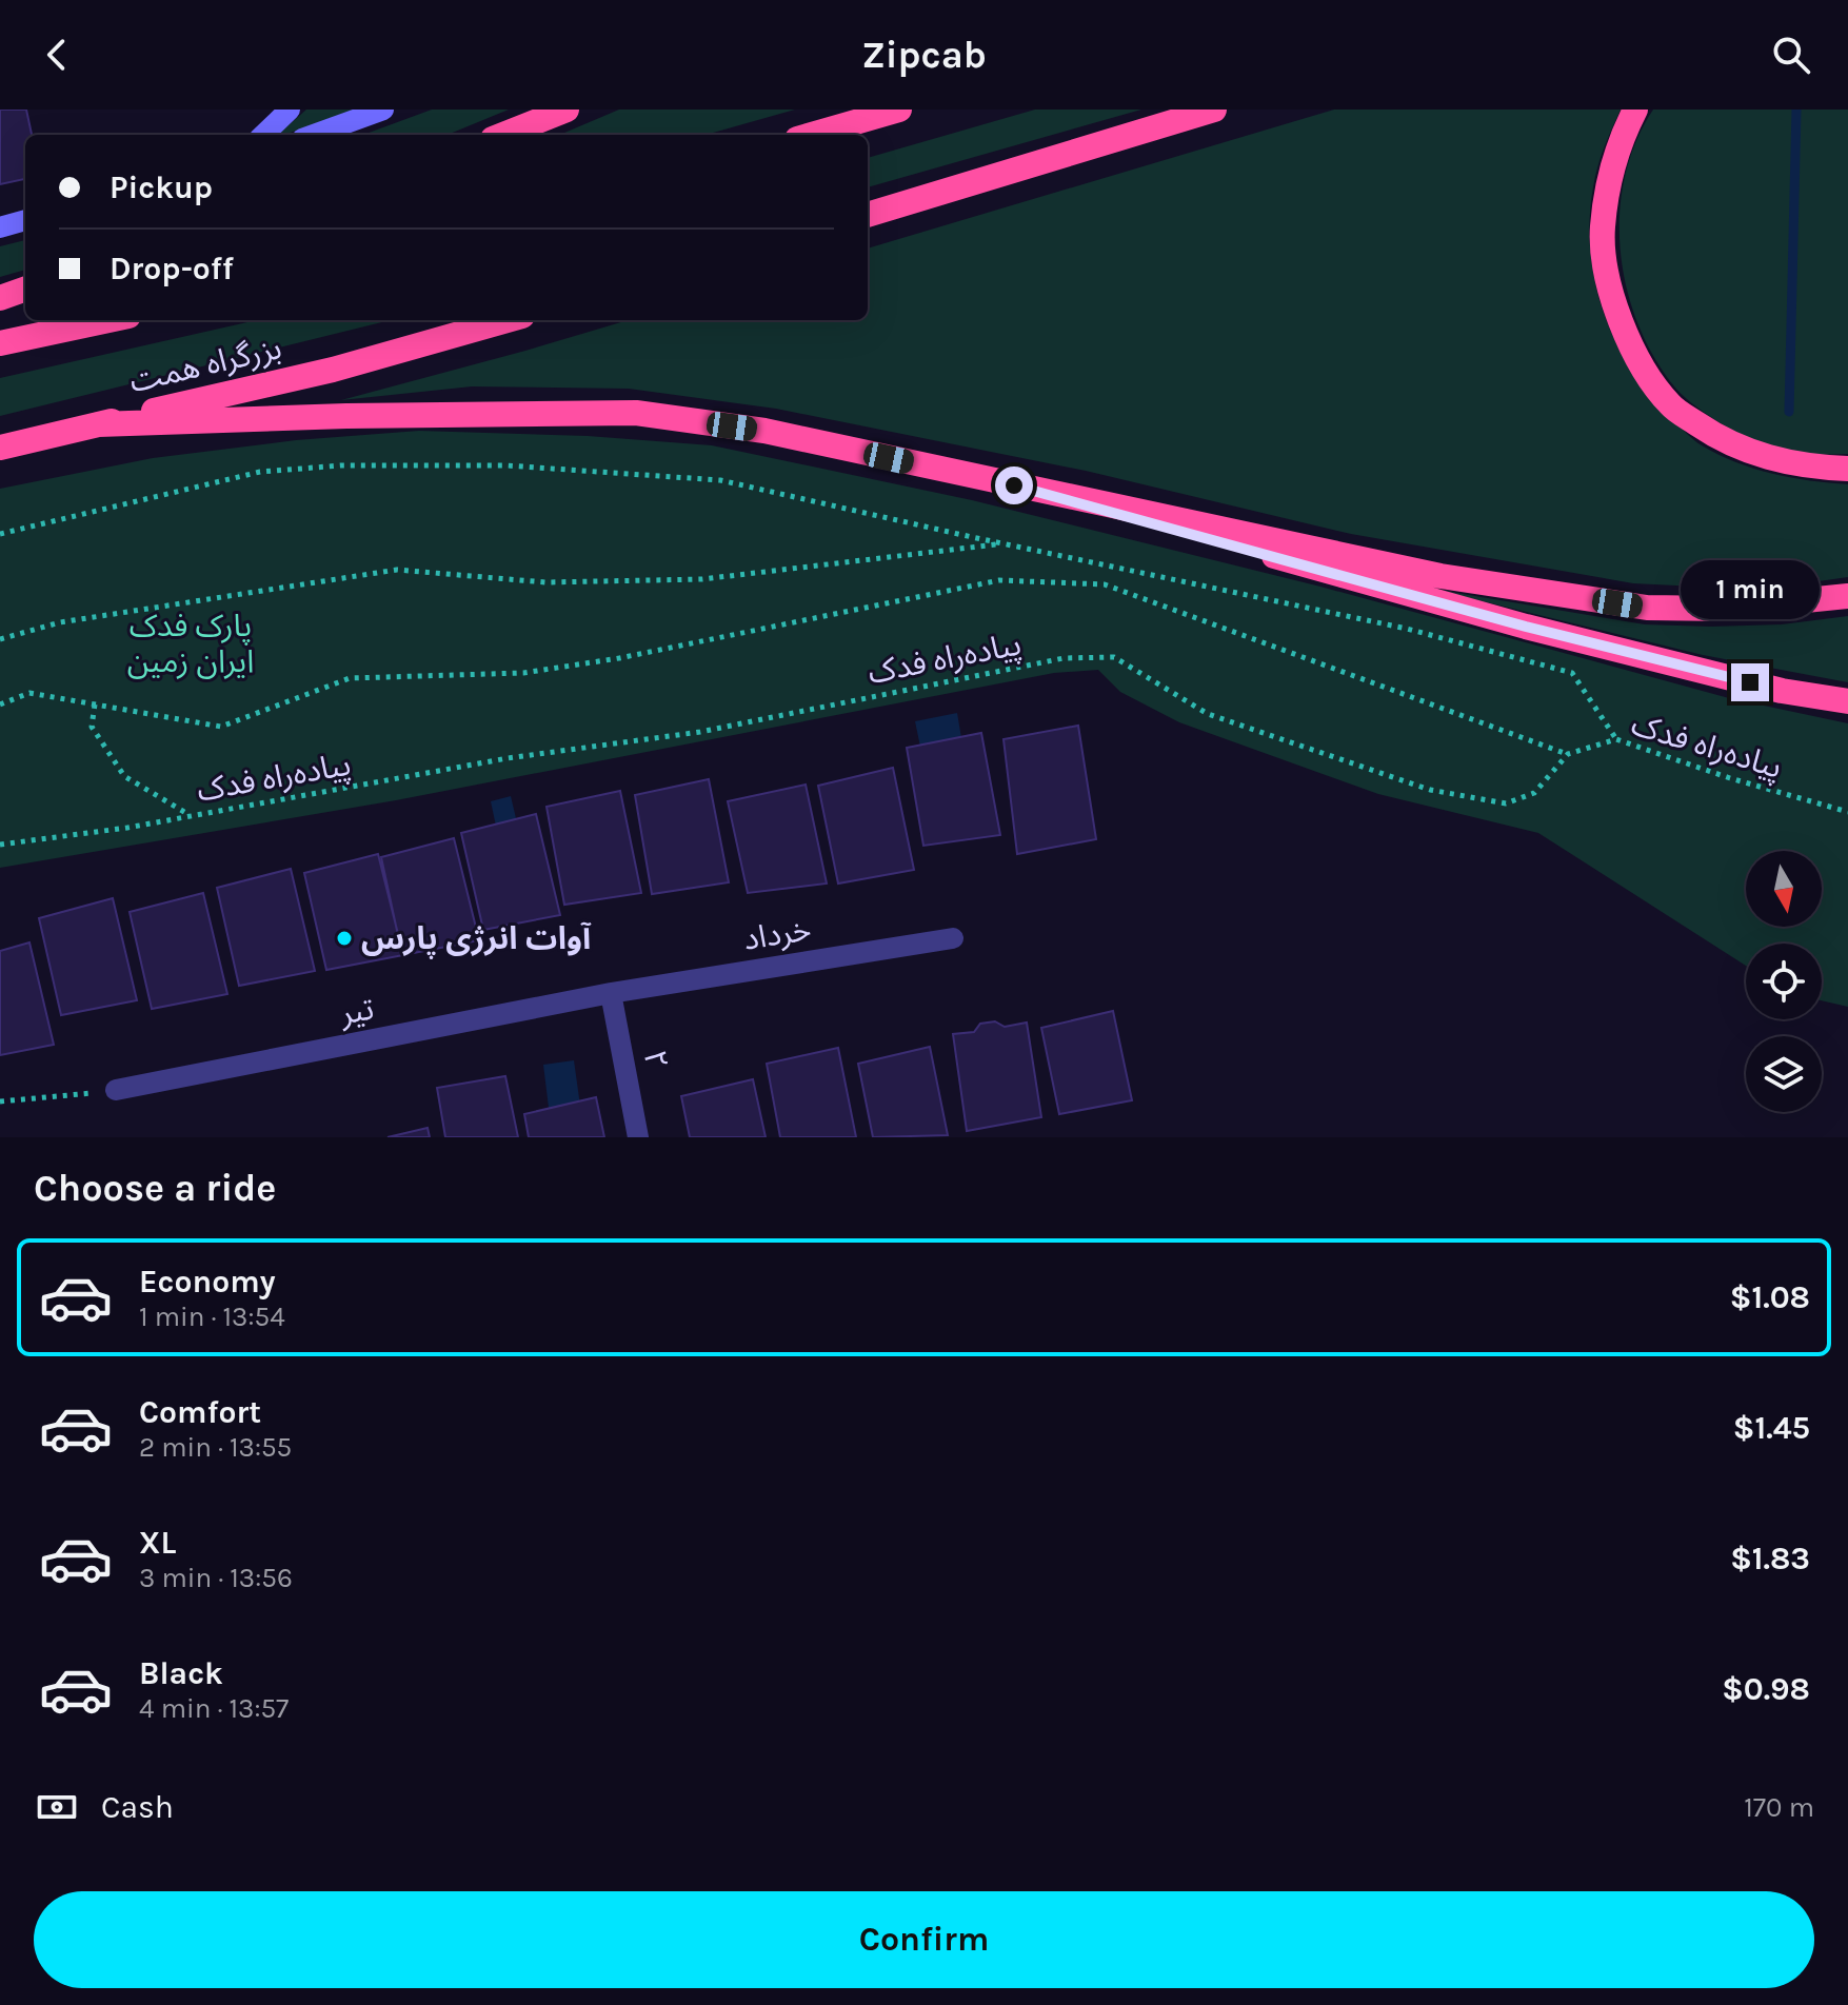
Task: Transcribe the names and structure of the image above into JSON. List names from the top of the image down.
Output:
{
  "streets": {
    "highway": ["بزرگراه همت"],
    "street": ["خرداد", "تیر", "۲"],
    "path": ["پیاده‌راه فدک"]
  },
  "crossings": [
    ["خرداد", "تیر"],
    ["خرداد", "۲"],
    ["تیر", "۲"]
  ],
  "parks": ["پارک فدک ایران زمین"],
  "places": ["آوات انرژی پارس"],
  "north": "bottom",
  "page": {
    "header": "Zipcab",
    "banner": ["Pickup", "Drop-off"],
    "bubble": "1 min",
    "heading": "Choose a ride",
    "list": [
      {
        "name": "Economy",
        "note": "1 min · 13:54",
        "value": "$1.08"
      },
      {
        "name": "Comfort",
        "note": "2 min · 13:55",
        "value": "$1.45"
      },
      {
        "name": "XL",
        "note": "3 min · 13:56",
        "value": "$1.83"
      },
      {
        "name": "Black",
        "note": "4 min · 13:57",
        "value": "$0.98"
      }
    ],
    "pay": ["Cash", "170 m"],
    "buttons": "Confirm"
  }
}
